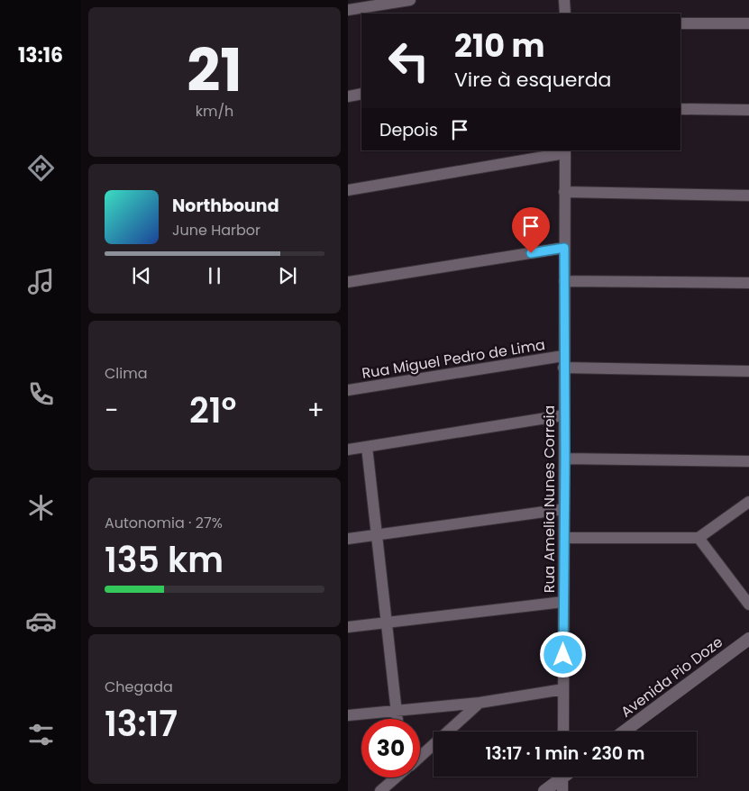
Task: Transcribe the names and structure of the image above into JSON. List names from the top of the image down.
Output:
{
  "streets": {
    "street": ["Rua Miguel Pedro de Lima", "Rua Amelia Nunes Correia", "Avenida Pio Doze"]
  },
  "crossings": [
    ["Rua Miguel Pedro de Lima", "Rua Amelia Nunes Correia"]
  ],
  "page": {
    "tabs": "13:16",
    "tile": [
      ["21", "km/h"],
      "Clima",
      ["Autonomia · 27%", "135 km"],
      ["Chegada", "13:17"]
    ],
    "turn": ["210 m", "Vire à esquerda"],
    "then": "Depois",
    "song": ["Northbound", "June Harbor"],
    "heat": ["−", "21°", "+"],
    "limit": "30",
    "trip": "13:17 · 1 min · 230 m"
  }
}
